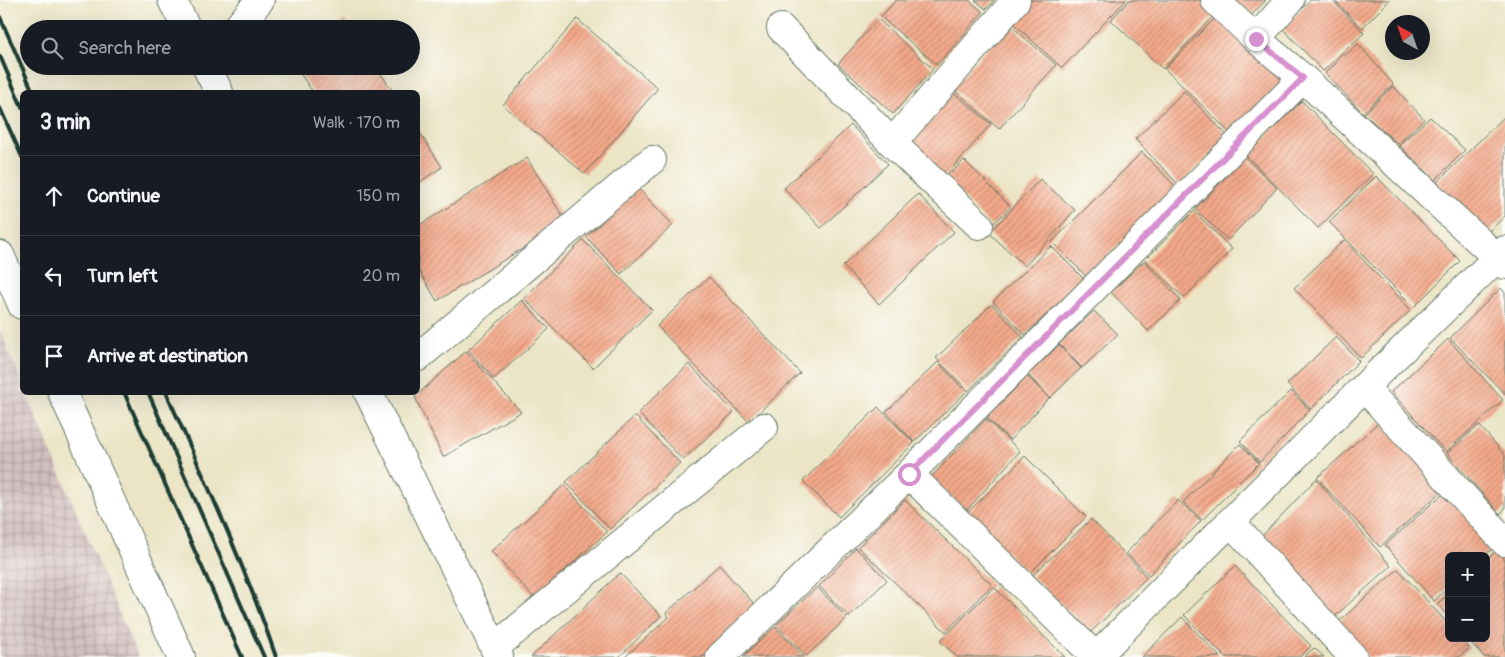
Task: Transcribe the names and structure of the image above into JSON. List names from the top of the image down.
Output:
{
  "north": "top left",
  "page": {
    "search": "Search here",
    "heading": ["3 min", "Walk · 170 m"],
    "list": [
      ["Continue", "150 m"],
      ["Turn left", "20 m"],
      "Arrive at destination"
    ],
    "map_buttons": ["+", "−"]
  }
}
